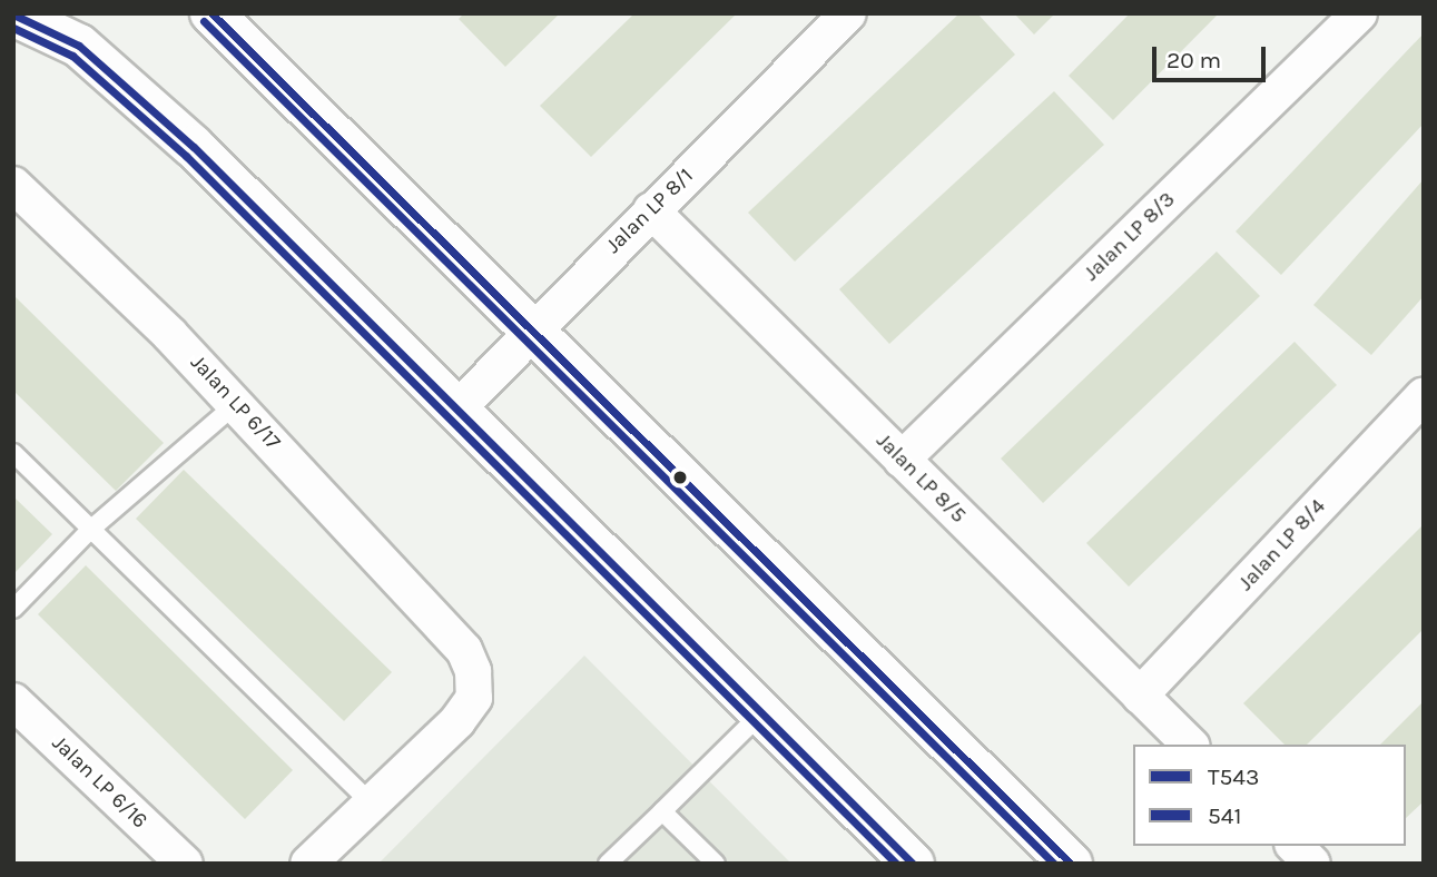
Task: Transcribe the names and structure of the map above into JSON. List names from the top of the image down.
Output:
{
  "streets": {
    "street": [
      "Jalan LP 8/1",
      "Jalan LP 8/3",
      "Jalan LP 6/17",
      "Jalan LP 8/5",
      "Jalan LP 8/4",
      "Jalan LP 6/16"
    ]
  },
  "crossings": [
    ["Jalan LP 8/1", "Jalan LP 8/5"],
    ["Jalan LP 8/3", "Jalan LP 8/5"],
    ["Jalan LP 8/5", "Jalan LP 8/4"]
  ],
  "lines": ["transit line T543", "transit line 541"],
  "legend": ["T543", "541"],
  "scale_bar": "20 m"
}
